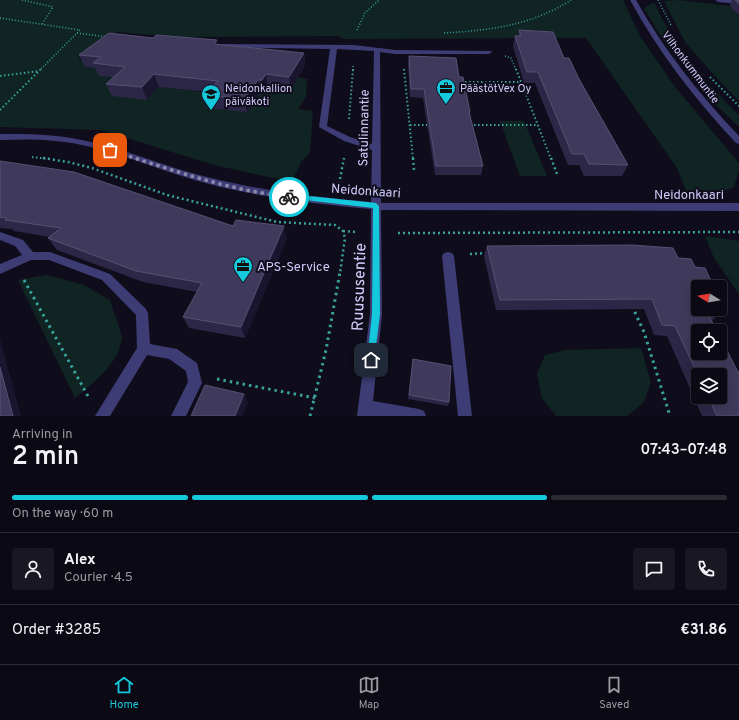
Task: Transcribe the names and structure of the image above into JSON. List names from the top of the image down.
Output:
{
  "streets": {
    "street": [
      "Vilhonkummuntie",
      "Satulinnantie",
      "Neidonkaari",
      "Ruususentie"
    ]
  },
  "crossings": [
    ["Satulinnantie", "Neidonkaari"],
    ["Satulinnantie", "Ruususentie"],
    ["Neidonkaari", "Ruususentie"]
  ],
  "places": {
    "office": ["PäästötVex Oy", "APS-Service"],
    "school or university": ["Neidonkallion päiväkoti"]
  },
  "north": "left",
  "page": {
    "heading": ["2 min", "Arriving in", "07:43–07:48"],
    "panel": [
      "Alex",
      "Courier · 4.5",
      "Order #3285",
      "€31.86"
    ],
    "bar": "On the way · 60 m",
    "tabs": ["Home", "Map", "Saved"]
  }
}
